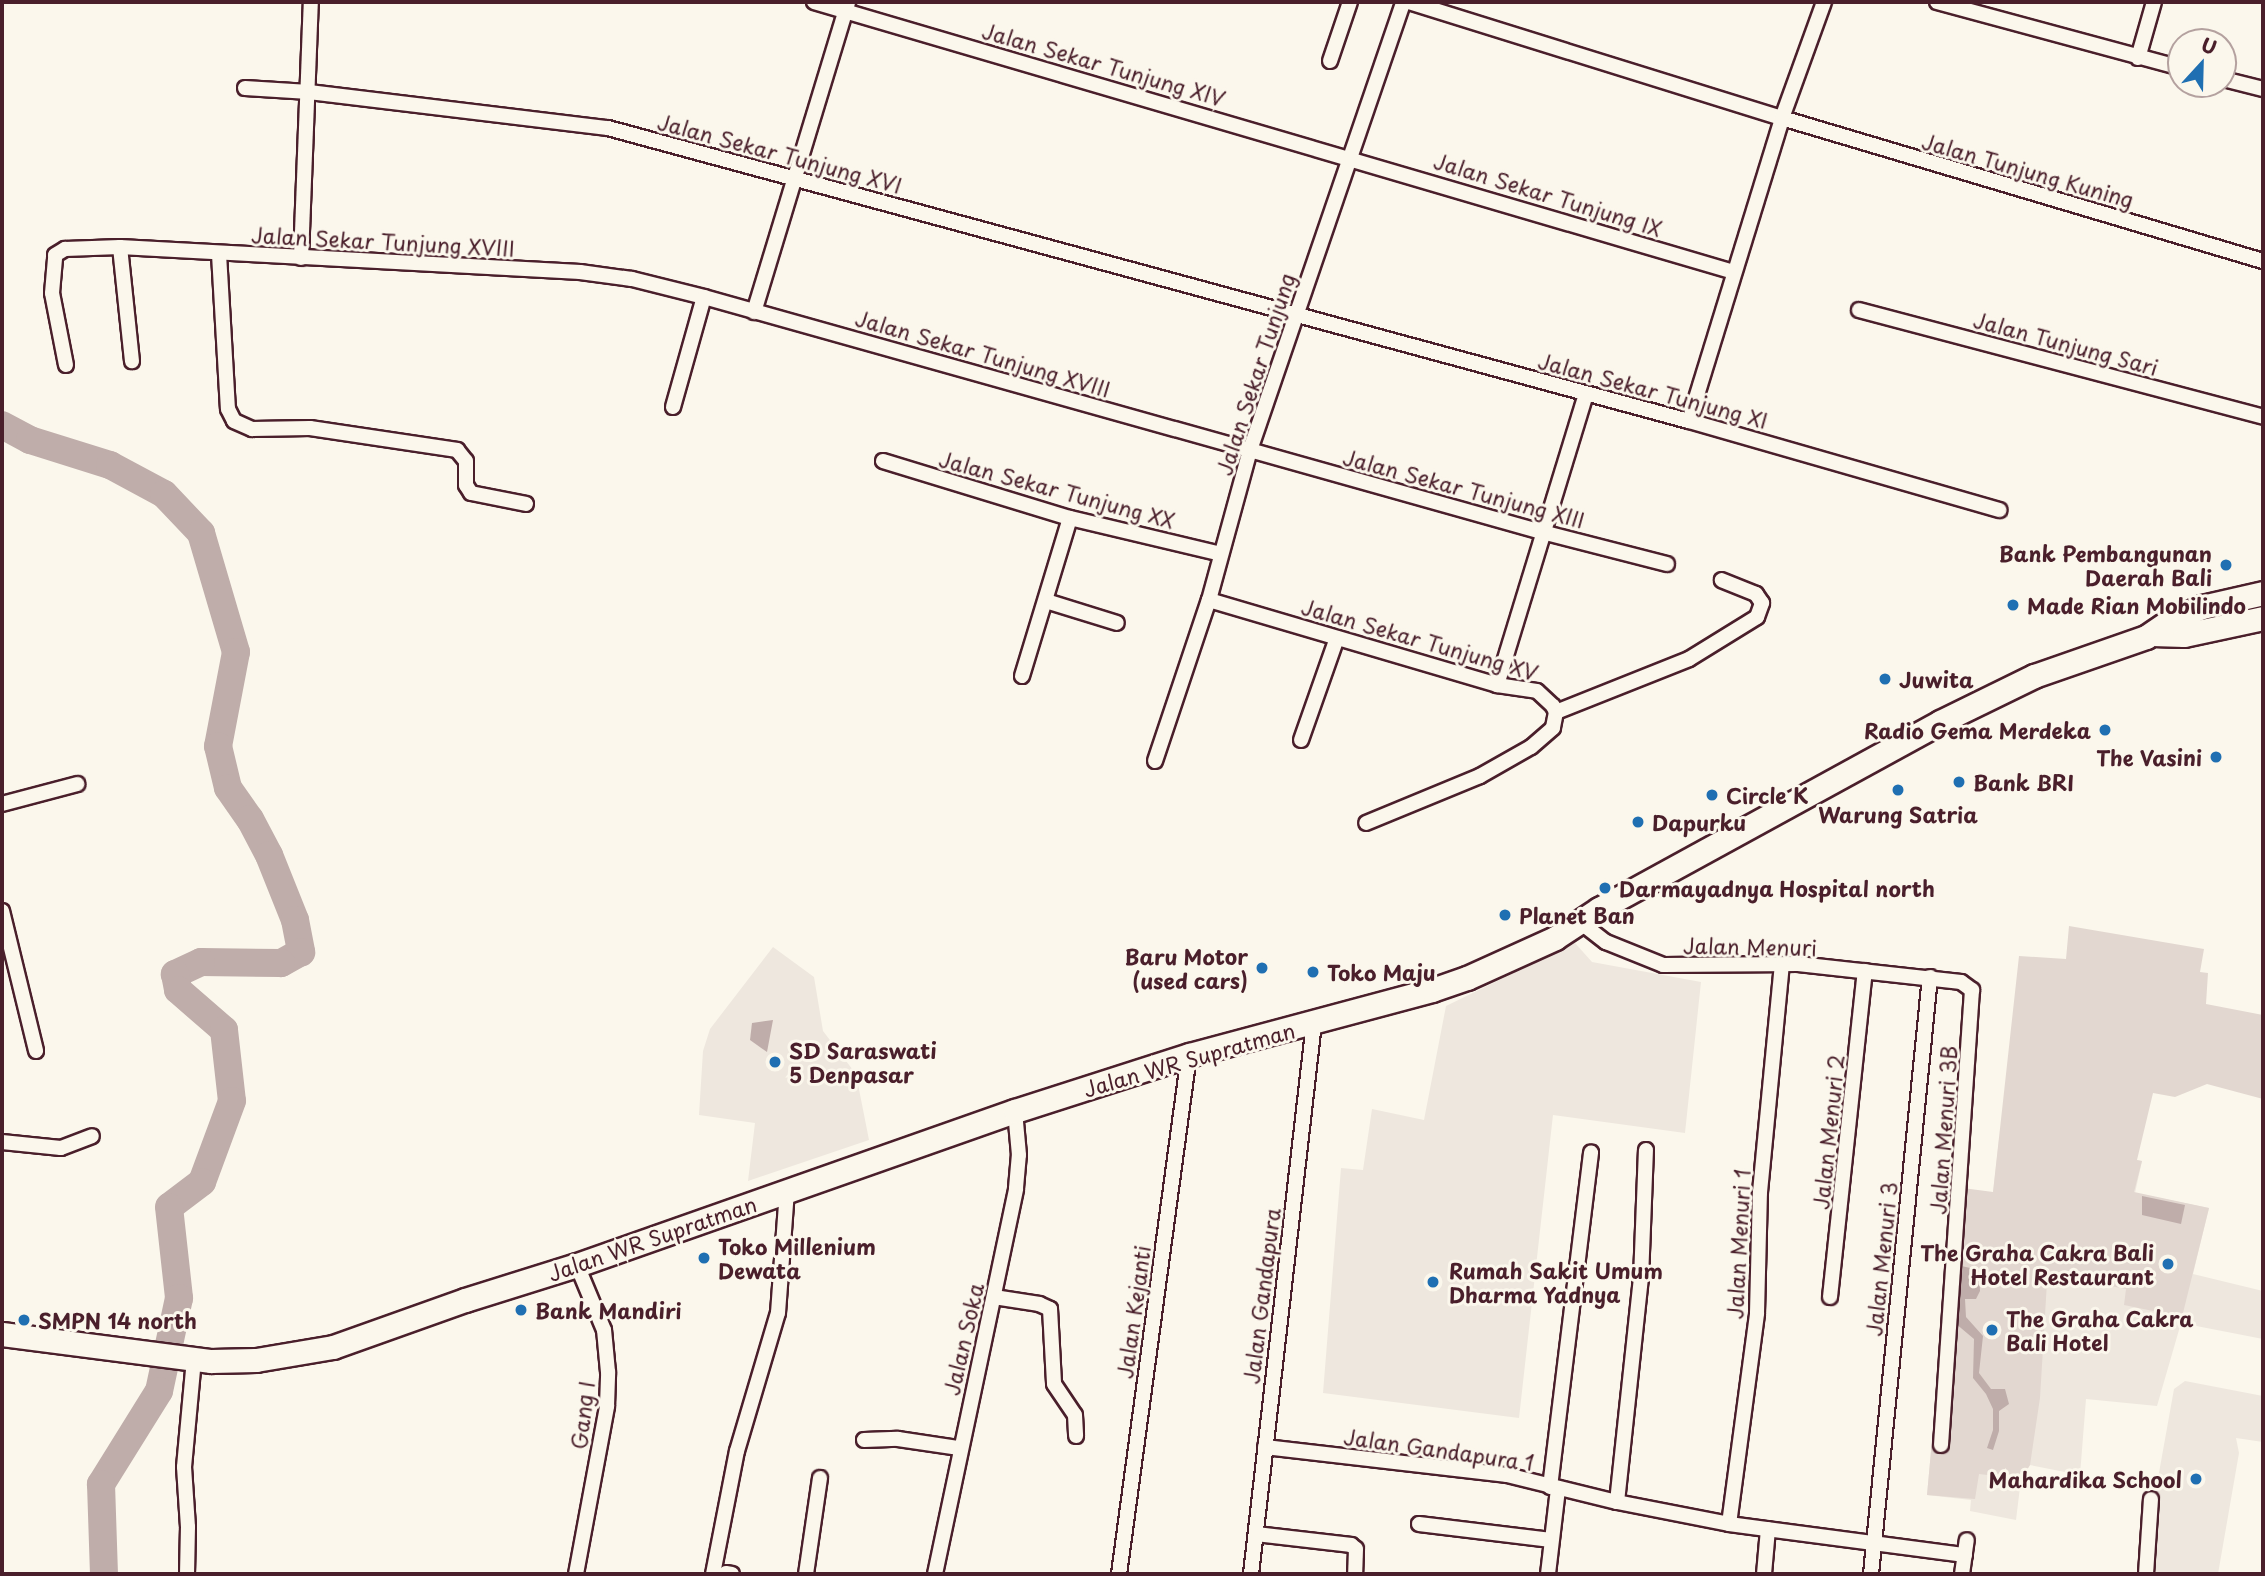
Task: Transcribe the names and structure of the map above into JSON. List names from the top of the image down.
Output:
{
  "streets": {
    "main road": ["Jalan WR Supratman"],
    "street": [
      "Jalan Sekar Tunjung XIV",
      "Jalan Sekar Tunjung XVI",
      "Jalan Tunjung Kuning",
      "Jalan Sekar Tunjung IX",
      "Jalan Sekar Tunjung XVIII",
      "Jalan Tunjung Sari",
      "Jalan Sekar Tunjung",
      "Jalan Sekar Tunjung XI",
      "Jalan Sekar Tunjung XIII",
      "Jalan Sekar Tunjung XX",
      "Jalan Sekar Tunjung XV",
      "Jalan Menuri",
      "Jalan Menuri 3B",
      "Jalan Menuri 2",
      "Jalan Menuri 1",
      "Jalan Menuri 3",
      "Jalan Gandapura",
      "Jalan Kejanti",
      "Jalan Soka",
      "Gang I",
      "Jalan Gandapura 1"
    ]
  },
  "crossings": [
    ["Jalan Sekar Tunjung XIV", "Jalan Sekar Tunjung IX"],
    ["Jalan Sekar Tunjung XIV", "Jalan Sekar Tunjung"],
    ["Jalan Sekar Tunjung XVI", "Jalan Sekar Tunjung"],
    ["Jalan Sekar Tunjung XVI", "Jalan Sekar Tunjung XI"],
    ["Jalan Sekar Tunjung IX", "Jalan Sekar Tunjung"],
    ["Jalan Sekar Tunjung XVIII", "Jalan Sekar Tunjung"],
    ["Jalan Sekar Tunjung XVIII", "Jalan Sekar Tunjung XIII"],
    ["Jalan Sekar Tunjung", "Jalan Sekar Tunjung XI"],
    ["Jalan Sekar Tunjung", "Jalan Sekar Tunjung XIII"],
    ["Jalan Sekar Tunjung", "Jalan Sekar Tunjung XX"],
    ["Jalan Sekar Tunjung", "Jalan Sekar Tunjung XV"],
    ["Jalan Menuri", "Jalan WR Supratman"],
    ["Jalan Menuri", "Jalan Menuri 3B"],
    ["Jalan Menuri", "Jalan Menuri 2"],
    ["Jalan Menuri", "Jalan Menuri 1"],
    ["Jalan Menuri", "Jalan Menuri 3"],
    ["Jalan WR Supratman", "Jalan Gandapura"],
    ["Jalan WR Supratman", "Jalan Kejanti"],
    ["Jalan WR Supratman", "Jalan Soka"],
    ["Jalan WR Supratman", "Gang I"],
    ["Jalan Menuri 3B", "Jalan Menuri 3"],
    ["Jalan Menuri 1", "Jalan Gandapura 1"],
    ["Jalan Gandapura", "Jalan Gandapura 1"]
  ],
  "places": [
    "Bank Pembangunan Daerah Bali",
    "Made Rian Mobilindo",
    "Juwita",
    "Radio Gema Merdeka",
    "The Vasini",
    "Bank BRI",
    "Warung Satria",
    "Circle K",
    "Dapurku",
    "Darmayadnya Hospital north",
    "Planet Ban",
    "Baru Motor (used cars)",
    "Toko Maju",
    "SD Saraswati 5 Denpasar",
    "Toko Millenium Dewata",
    "The Graha Cakra Bali Hotel Restaurant",
    "Rumah Sakit Umum Dharma Yadnya",
    "Bank Mandiri",
    "SMPN 14 north",
    "The Graha Cakra Bali Hotel",
    "Mahardika School"
  ],
  "north": "top"
}
